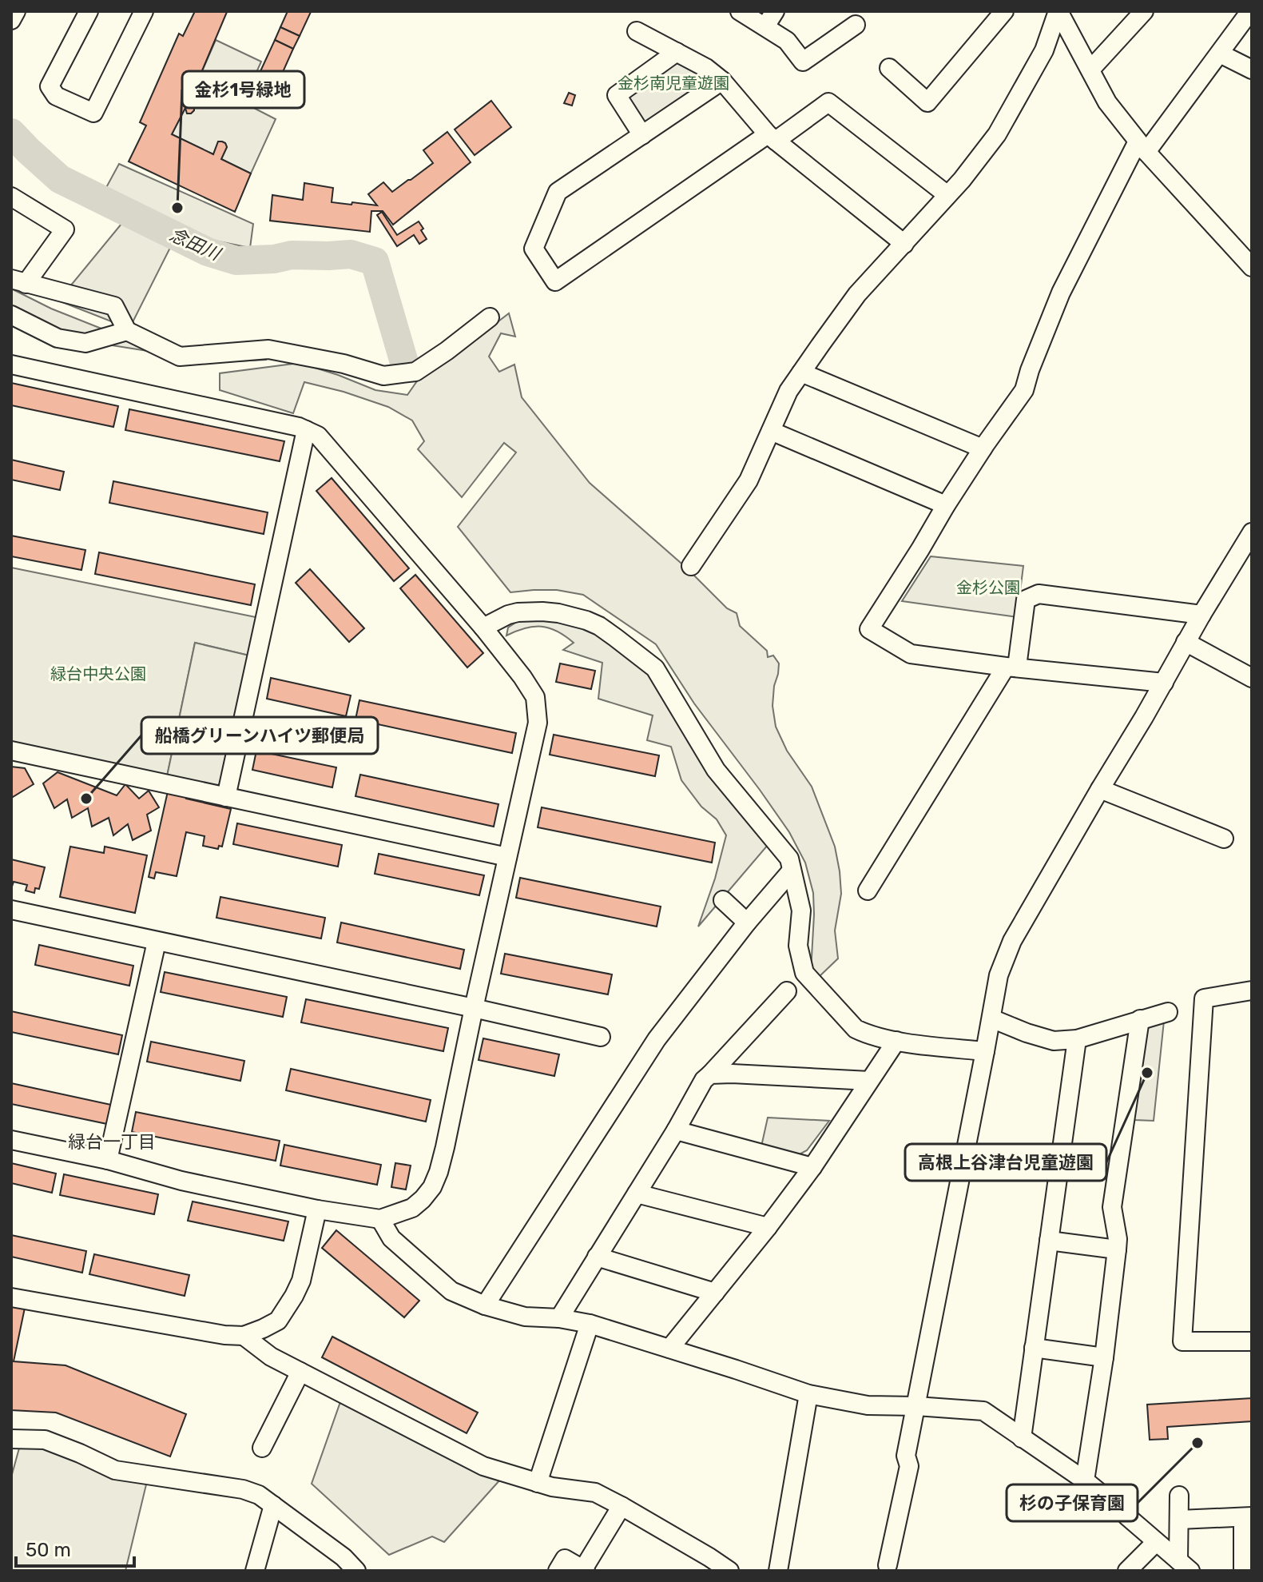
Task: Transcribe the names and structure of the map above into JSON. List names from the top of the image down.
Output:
{
  "districts": ["緑台一丁目"],
  "water": ["念田川"],
  "parks": ["金杉南児童遊園", "金杉公園", "緑台中央公園"],
  "places": [
    "金杉1号緑地",
    "船橋グリーンハイツ郵便局",
    "高根上谷津台児童遊園",
    "杉の子保育園"
  ],
  "scale_bar": "50 m"
}
